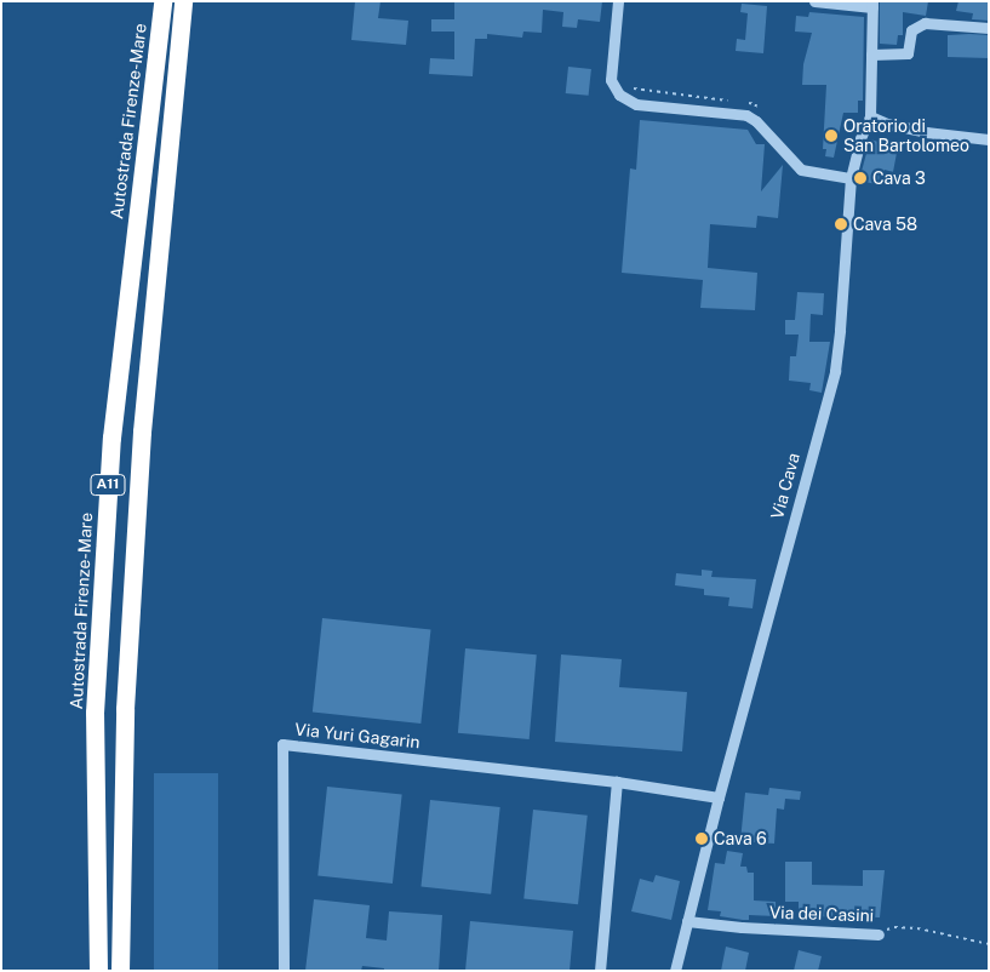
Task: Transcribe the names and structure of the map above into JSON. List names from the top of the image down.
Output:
{
  "streets": {
    "highway": ["Autostrada Firenze-Mare", "A11"],
    "street": ["Via Cava", "Via Yuri Gagarin", "Via dei Casini"]
  },
  "crossings": [
    ["Via Cava", "Via Yuri Gagarin"],
    ["Via Cava", "Via dei Casini"]
  ],
  "places": [
    "Oratorio di San Bartolomeo",
    "Cava 3",
    "Cava 58",
    "Cava 6"
  ]
}
